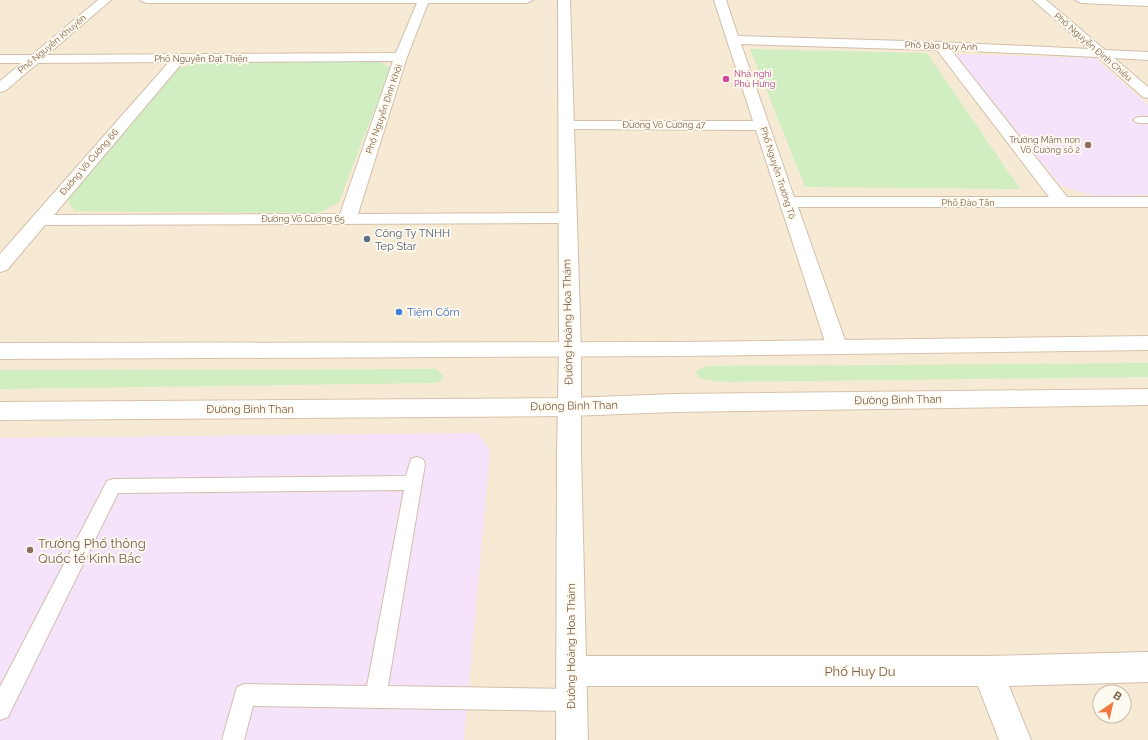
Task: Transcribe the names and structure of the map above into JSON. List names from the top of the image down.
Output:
{
  "streets": {
    "street": [
      "Phố Nguyễn Khuyến",
      "Phố Đào Duy Anh",
      "Phố Nguyễn Đình Chiểu",
      "Phố Nguyễn Đạt Thiện",
      "Phố Nguyễn Đình Khôi",
      "Đường Võ Cường 47",
      "Đường Võ Cường 66",
      "Phố Nguyễn Trường Tộ",
      "Phố Đào Tấn",
      "Đường Võ Cường 65",
      "Đường Hoàng Hoa Thám",
      "Đường Bình Than",
      "Phố Huy Du"
    ]
  },
  "crossings": [
    ["Phố Nguyễn Khuyến", "Phố Nguyễn Đạt Thiện"],
    ["Phố Đào Duy Anh", "Phố Nguyễn Đình Chiểu"],
    ["Phố Đào Duy Anh", "Phố Nguyễn Trường Tộ"],
    ["Phố Nguyễn Đạt Thiện", "Phố Nguyễn Đình Khôi"],
    ["Phố Nguyễn Đạt Thiện", "Đường Võ Cường 66"],
    ["Phố Nguyễn Đình Khôi", "Đường Võ Cường 65"],
    ["Đường Võ Cường 47", "Phố Nguyễn Trường Tộ"],
    ["Đường Võ Cường 47", "Đường Hoàng Hoa Thám"],
    ["Đường Võ Cường 66", "Đường Võ Cường 65"],
    ["Phố Nguyễn Trường Tộ", "Phố Đào Tấn"],
    ["Đường Võ Cường 65", "Đường Hoàng Hoa Thám"],
    ["Đường Hoàng Hoa Thám", "Đường Bình Than"],
    ["Đường Hoàng Hoa Thám", "Phố Huy Du"]
  ],
  "places": [
    "Nhà nghỉ Phú Hưng",
    "Trường Mầm non Võ Cường số 2",
    "Công Ty TNHH Tep Star",
    "Tiệm Cốm",
    "Trường Phổ thông Quốc tế Kinh Bắc"
  ],
  "north": "top right"
}
